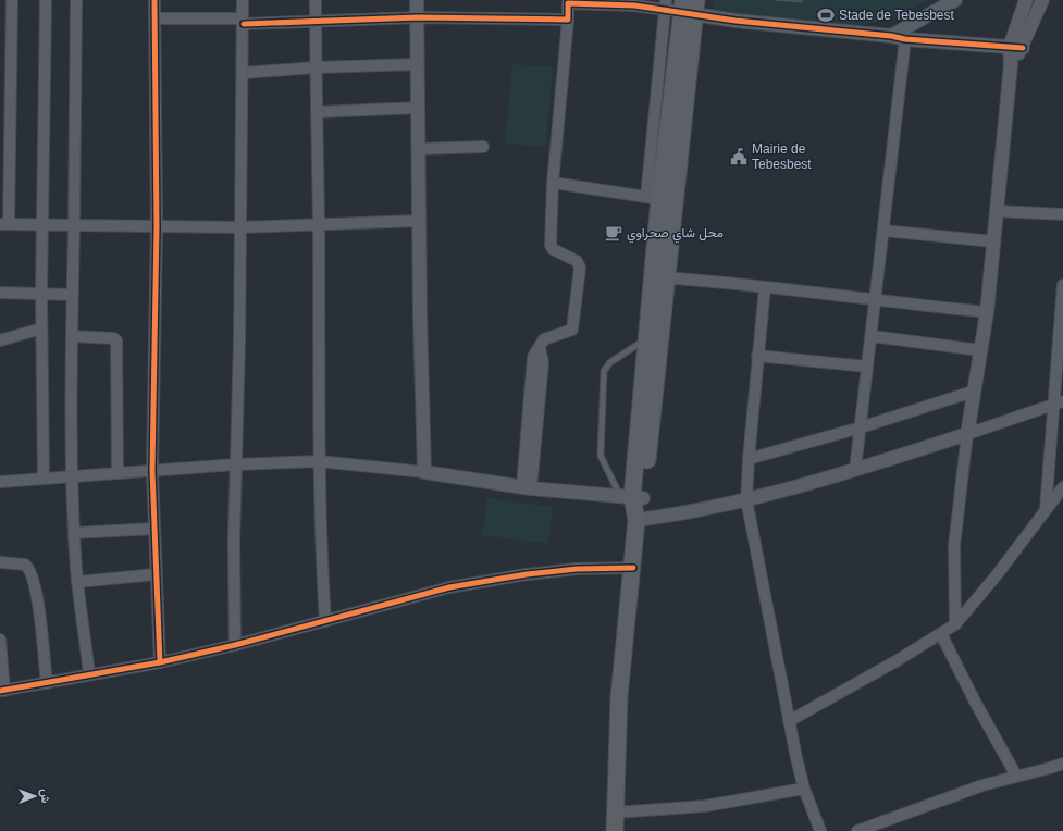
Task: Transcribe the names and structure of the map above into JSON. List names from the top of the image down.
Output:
{
  "places": {
    "sports": ["Stade de Tebesbest"],
    "public building": ["Mairie de Tebesbest"],
    "cafe": ["محل شاي صحراوي"]
  },
  "north": "right"
}
